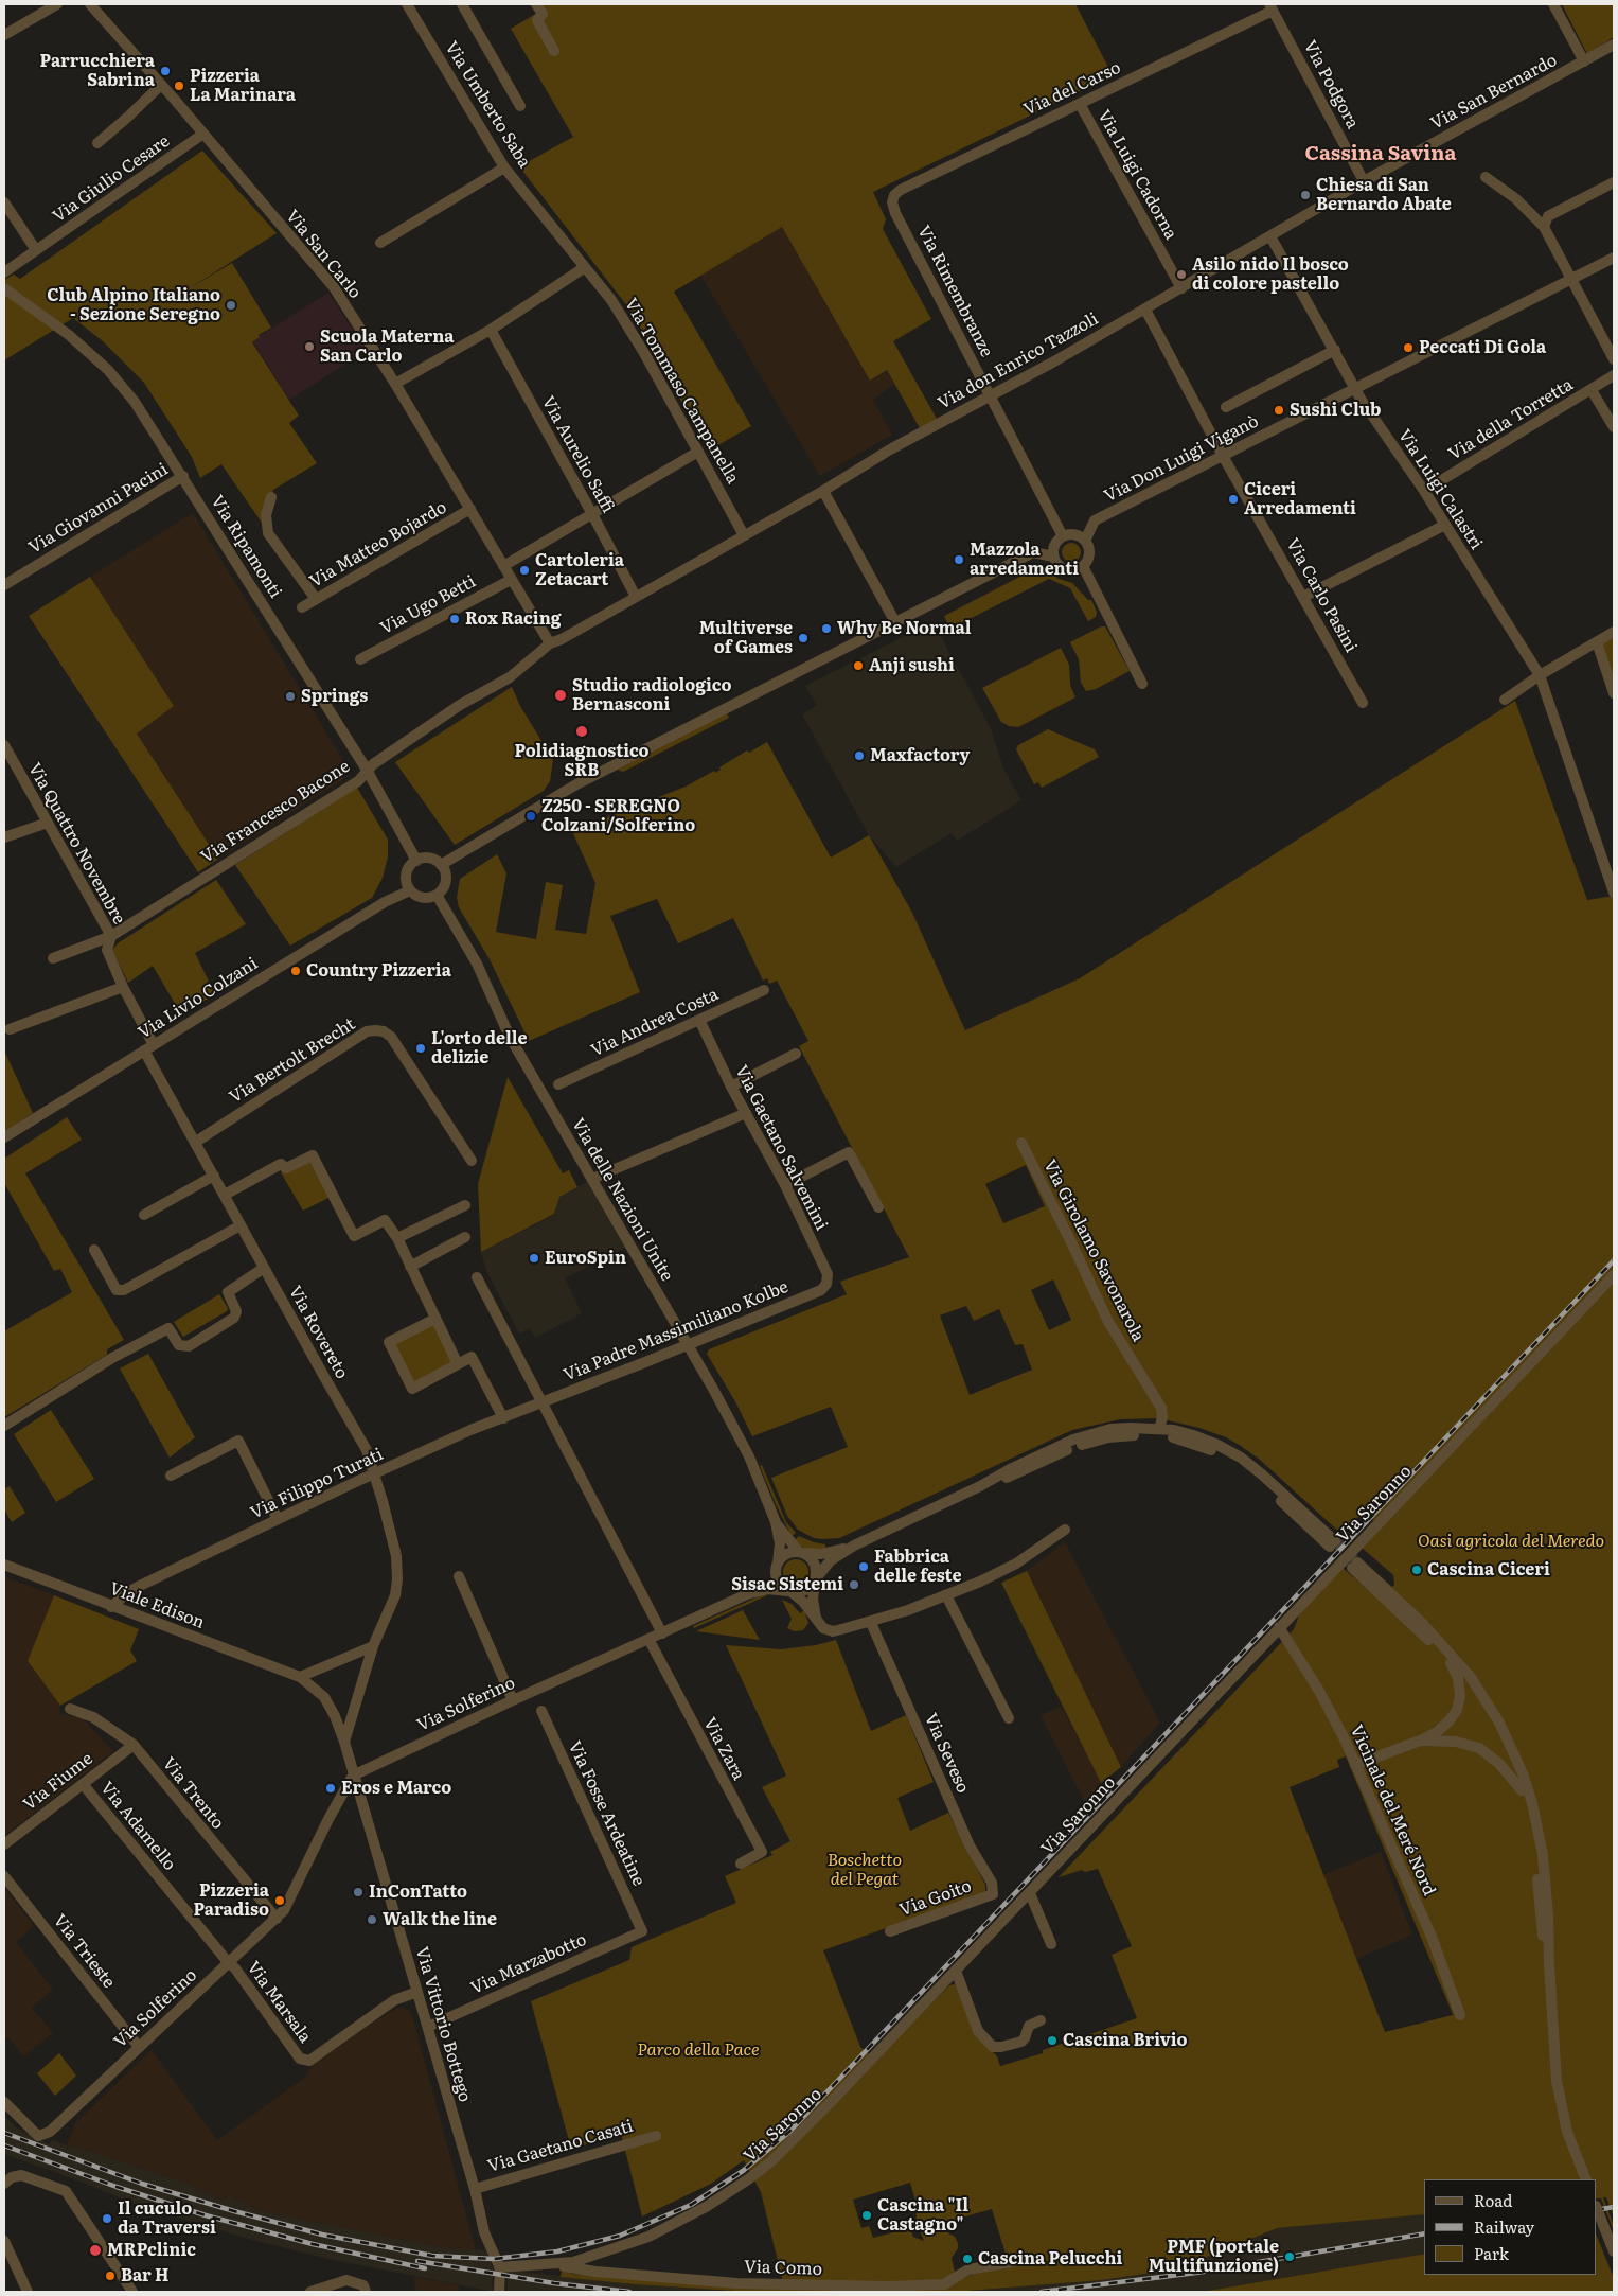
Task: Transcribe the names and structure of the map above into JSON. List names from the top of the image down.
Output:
{
  "streets": {
    "street": [
      "Via Podgora",
      "Via del Carso",
      "Via San Bernardo",
      "Via Umberto Saba",
      "Via Luigi Cadorna",
      "Via Giulio Cesare",
      "Via San Carlo",
      "Via Rimembranze",
      "Via don Enrico Tazzoli",
      "Via Tommaso Campanella",
      "Via della Torretta",
      "Via Aurelio Saffi",
      "Via Don Luigi Viganò",
      "Via Luigi Calastri",
      "Via Giovanni Pacini",
      "Via Matteo Bojardo",
      "Via Ripamonti",
      "Via Carlo Pasini",
      "Via Ugo Betti",
      "Via Francesco Bacone",
      "Via Quattro Novembre",
      "Via Livio Colzani",
      "Via Andrea Costa",
      "Via Bertolt Brecht",
      "Via Gaetano Salvemini",
      "Via delle Nazioni Unite",
      "Via Girolamo Savonarola",
      "Via Padre Massimiliano Kolbe",
      "Via Rovereto",
      "Via Filippo Turati",
      "Via Saronno",
      "Viale Edison",
      "Via Solferino",
      "Via Zara",
      "Via Seveso",
      "Via Fiume",
      "Via Trento",
      "Vicinale del Meré Nord",
      "Via Fosse Ardeatine",
      "Via Adamello",
      "Via Goito",
      "Via Trieste",
      "Via Marzabotto",
      "Via Marsala",
      "Via Vittorio Bottego",
      "Via Gaetano Casati",
      "Via Como"
    ]
  },
  "crossings": [
    ["Via Podgora", "Via del Carso"],
    ["Via Podgora", "Via San Bernardo"],
    ["Via Podgora", "Via don Enrico Tazzoli"],
    ["Via del Carso", "Via Luigi Cadorna"],
    ["Via del Carso", "Via Rimembranze"],
    ["Via San Bernardo", "Via don Enrico Tazzoli"],
    ["Via Umberto Saba", "Via Tommaso Campanella"],
    ["Via Luigi Cadorna", "Via don Enrico Tazzoli"],
    ["Via Giulio Cesare", "Via San Carlo"],
    ["Via San Carlo", "Via don Enrico Tazzoli"],
    ["Via San Carlo", "Via Matteo Bojardo"],
    ["Via San Carlo", "Via Ugo Betti"],
    ["Via San Carlo", "Via Francesco Bacone"],
    ["Via Rimembranze", "Via don Enrico Tazzoli"],
    ["Via Rimembranze", "Via Don Luigi Viganò"],
    ["Via don Enrico Tazzoli", "Via Tommaso Campanella"],
    ["Via don Enrico Tazzoli", "Via Aurelio Saffi"],
    ["Via don Enrico Tazzoli", "Via Luigi Calastri"],
    ["Via don Enrico Tazzoli", "Via Carlo Pasini"],
    ["Via don Enrico Tazzoli", "Via Francesco Bacone"],
    ["Via della Torretta", "Via Luigi Calastri"],
    ["Via Don Luigi Viganò", "Via Luigi Calastri"],
    ["Via Don Luigi Viganò", "Via Carlo Pasini"],
    ["Via Giovanni Pacini", "Via Ripamonti"],
    ["Via Ripamonti", "Via Francesco Bacone"],
    ["Via Ripamonti", "Via Livio Colzani"],
    ["Via Ripamonti", "Via delle Nazioni Unite"],
    ["Via Francesco Bacone", "Via Quattro Novembre"],
    ["Via Quattro Novembre", "Via Livio Colzani"],
    ["Via Quattro Novembre", "Via Rovereto"],
    ["Via Livio Colzani", "Via delle Nazioni Unite"],
    ["Via Livio Colzani", "Via Rovereto"],
    ["Via Andrea Costa", "Via Gaetano Salvemini"],
    ["Via Bertolt Brecht", "Via Rovereto"],
    ["Via Gaetano Salvemini", "Via Padre Massimiliano Kolbe"],
    ["Via delle Nazioni Unite", "Via Padre Massimiliano Kolbe"],
    ["Via Padre Massimiliano Kolbe", "Via Filippo Turati"],
    ["Via Rovereto", "Via Filippo Turati"],
    ["Via Filippo Turati", "Viale Edison"],
    ["Via Saronno", "Vicinale del Meré Nord"],
    ["Via Saronno", "Via Vittorio Bottego"],
    ["Via Saronno", "Via Como"],
    ["Via Solferino", "Via Zara"],
    ["Via Solferino", "Via Trento"],
    ["Via Solferino", "Via Adamello"],
    ["Via Solferino", "Via Trieste"],
    ["Via Solferino", "Via Marsala"],
    ["Via Solferino", "Via Vittorio Bottego"],
    ["Via Seveso", "Via Goito"],
    ["Via Fiume", "Via Trento"],
    ["Via Fiume", "Via Adamello"],
    ["Via Fosse Ardeatine", "Via Marzabotto"],
    ["Via Adamello", "Via Marsala"],
    ["Via Marzabotto", "Via Vittorio Bottego"],
    ["Via Marsala", "Via Vittorio Bottego"],
    ["Via Vittorio Bottego", "Via Gaetano Casati"]
  ],
  "districts": ["Cassina Savina"],
  "parks": ["Oasi agricola del Meredo", "Boschetto del Pegat", "Parco della Pace"],
  "places": [
    "Parrucchiera Sabrina",
    "Pizzeria La Marinara",
    "Chiesa di San Bernardo Abate",
    "Asilo nido Il bosco di colore pastello",
    "Club Alpino Italiano - Sezione Seregno",
    "Scuola Materna San Carlo",
    "Peccati Di Gola",
    "Sushi Club",
    "Ciceri Arredamenti",
    "Mazzola arredamenti",
    "Cartoleria Zetacart",
    "Rox Racing",
    "Why Be Normal",
    "Multiverse of Games",
    "Anji sushi",
    "Studio radiologico Bernasconi",
    "Springs",
    "Polidiagnostico SRB",
    "Maxfactory",
    "Z250 - SEREGNO Colzani/Solferino",
    "Country Pizzeria",
    "L'orto delle delizie",
    "EuroSpin",
    "Fabbrica delle feste",
    "Cascina Ciceri",
    "Sisac Sistemi",
    "Eros e Marco",
    "InConTatto",
    "Pizzeria Paradiso",
    "Walk the line",
    "Cascina Brivio",
    "Cascina \"Il Castagno\"",
    "Il cuculo da Traversi",
    "MRPclinic",
    "PMF (portale Multifunzione)",
    "Cascina Pelucchi",
    "Bar H"
  ],
  "legend": ["Road", "Railway", "Park"]
}
